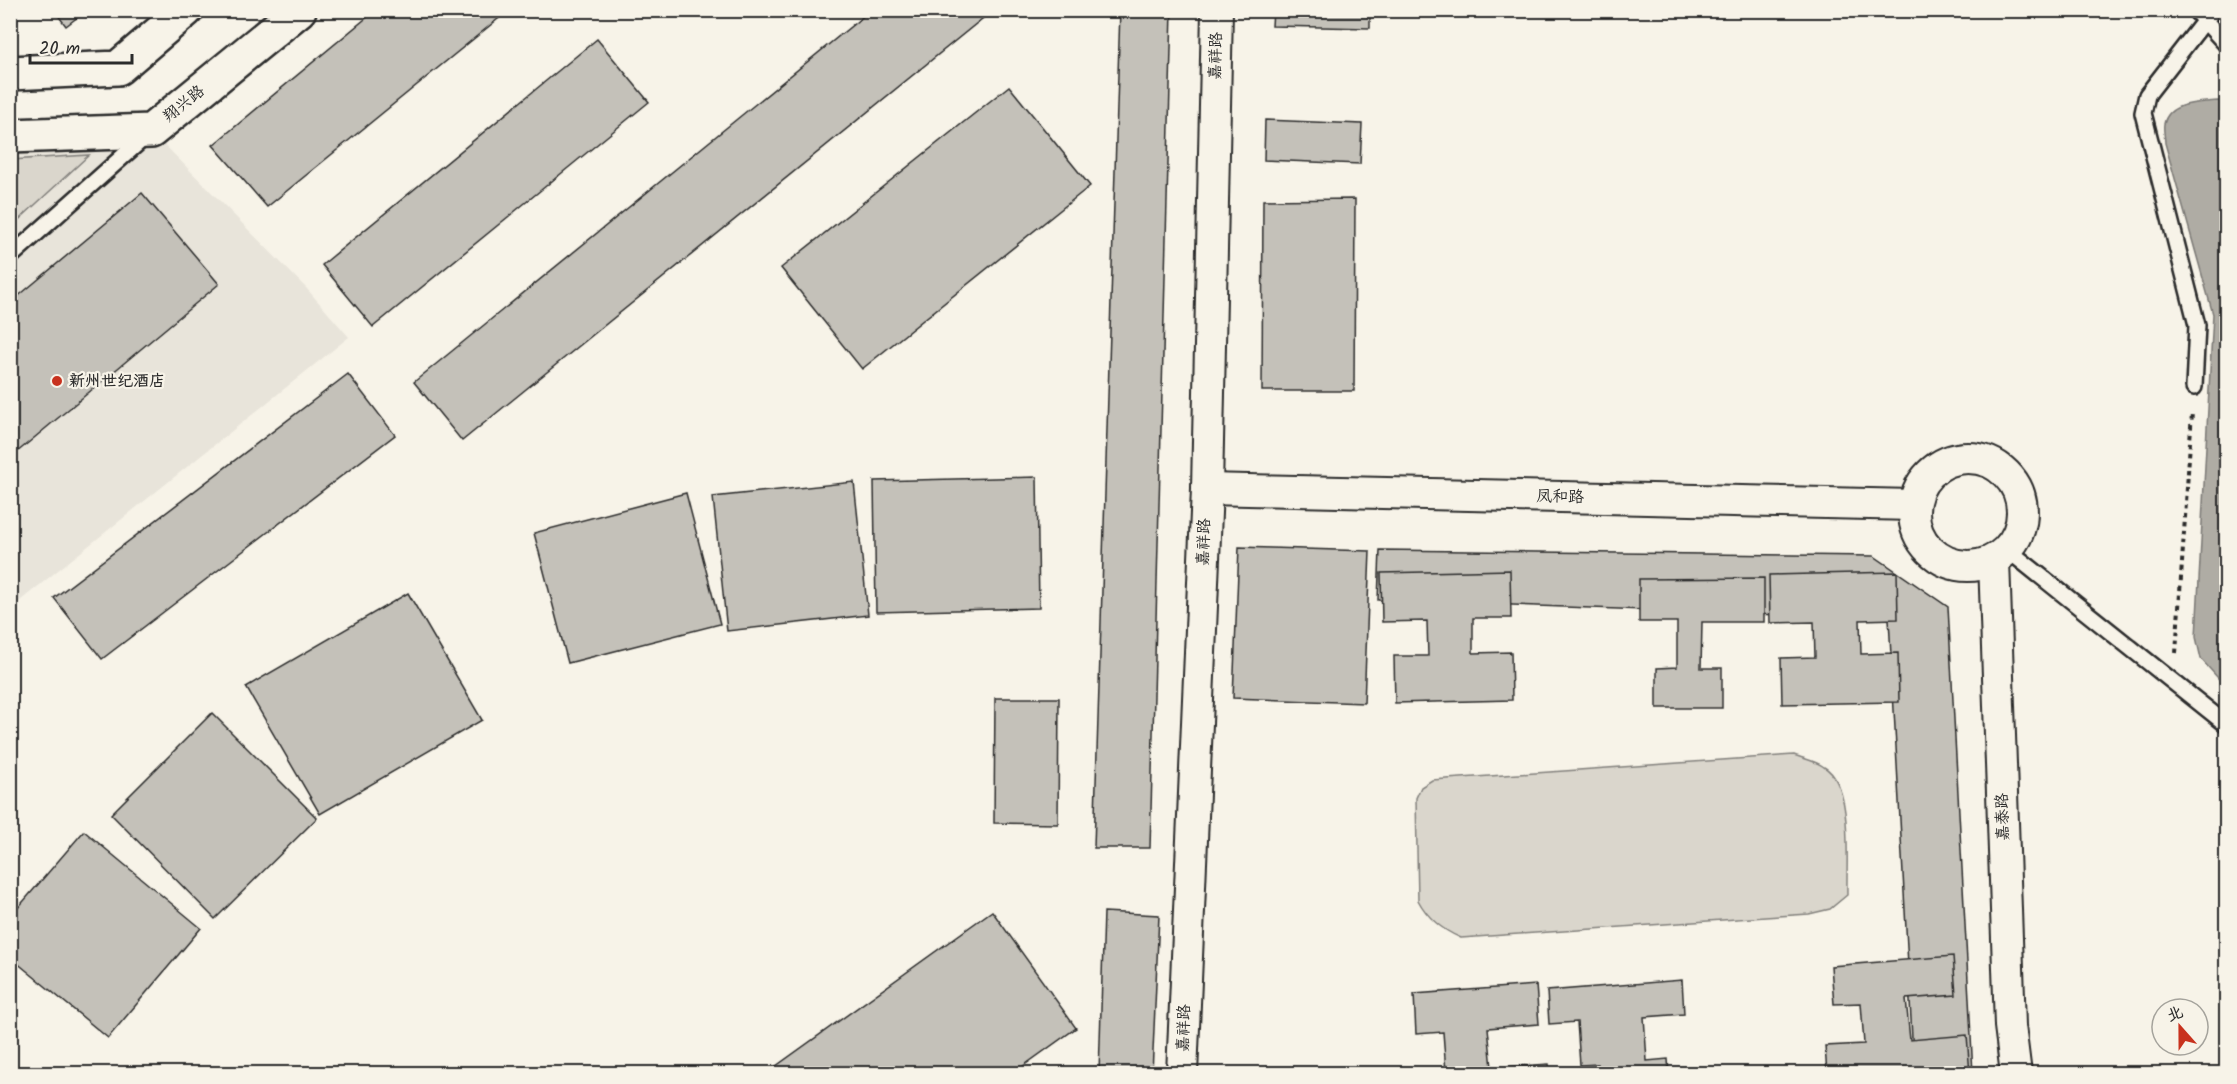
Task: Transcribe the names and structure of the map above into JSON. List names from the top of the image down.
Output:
{
  "streets": {
    "main road": ["翔兴路"],
    "street": ["嘉祥路", "凤和路", "嘉泰路"]
  },
  "crossings": [
    ["嘉祥路", "凤和路"],
    ["凤和路", "嘉泰路"]
  ],
  "places": ["新州世纪酒店"],
  "scale_bar": "20 m",
  "north": "top"
}
